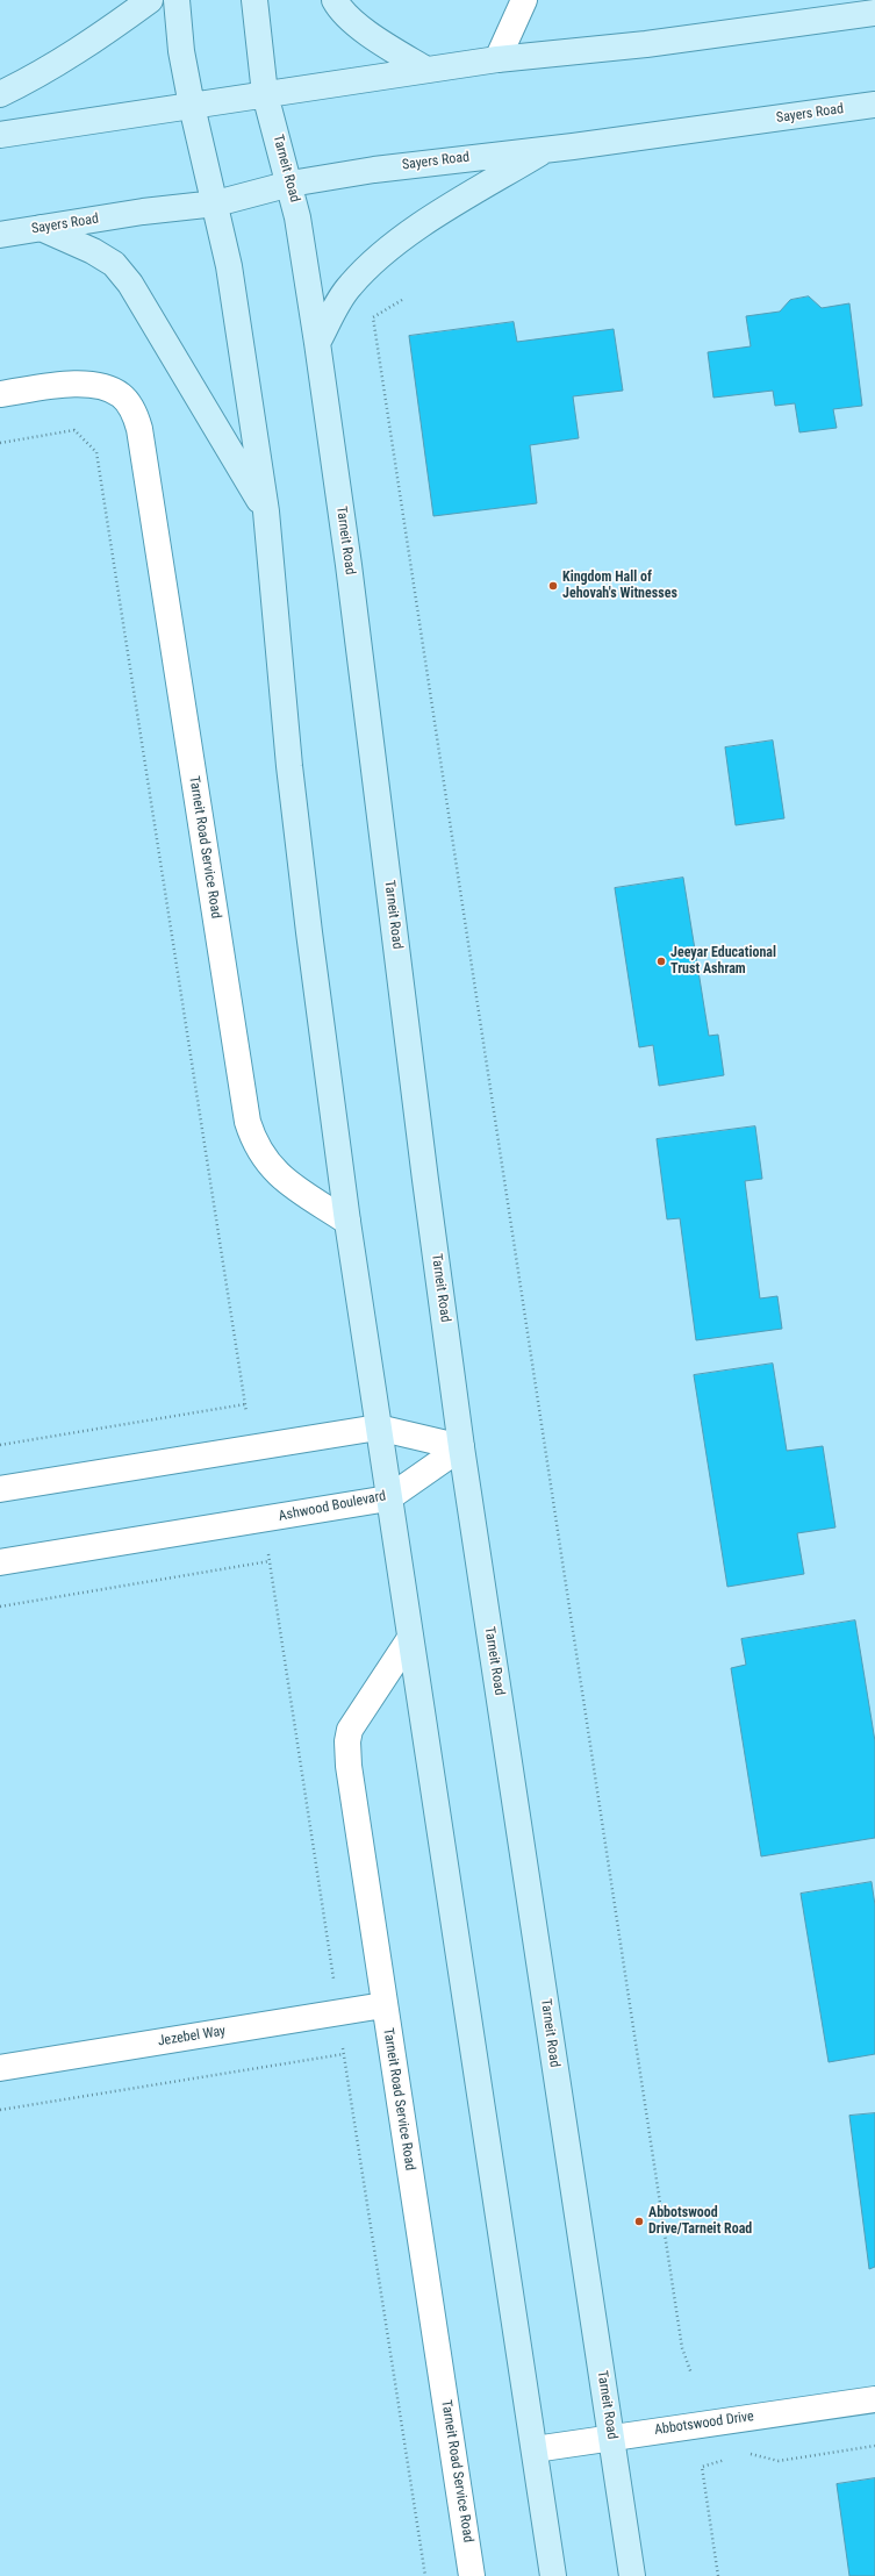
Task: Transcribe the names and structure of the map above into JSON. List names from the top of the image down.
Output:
{
  "streets": {
    "main road": ["Sayers Road", "Tarneit Road"],
    "street": [
      "Tarneit Road Service Road",
      "Ashwood Boulevard",
      "Jezebel Way",
      "Abbotswood Drive"
    ]
  },
  "crossings": [
    ["Sayers Road", "Tarneit Road"],
    ["Tarneit Road", "Ashwood Boulevard"],
    ["Tarneit Road", "Abbotswood Drive"],
    ["Tarneit Road Service Road", "Jezebel Way"]
  ],
  "places": ["Kingdom Hall of Jehovah's Witnesses", "Jeeyar Educational Trust Ashram", "Abbotswood Drive/Tarneit Road"]
}
